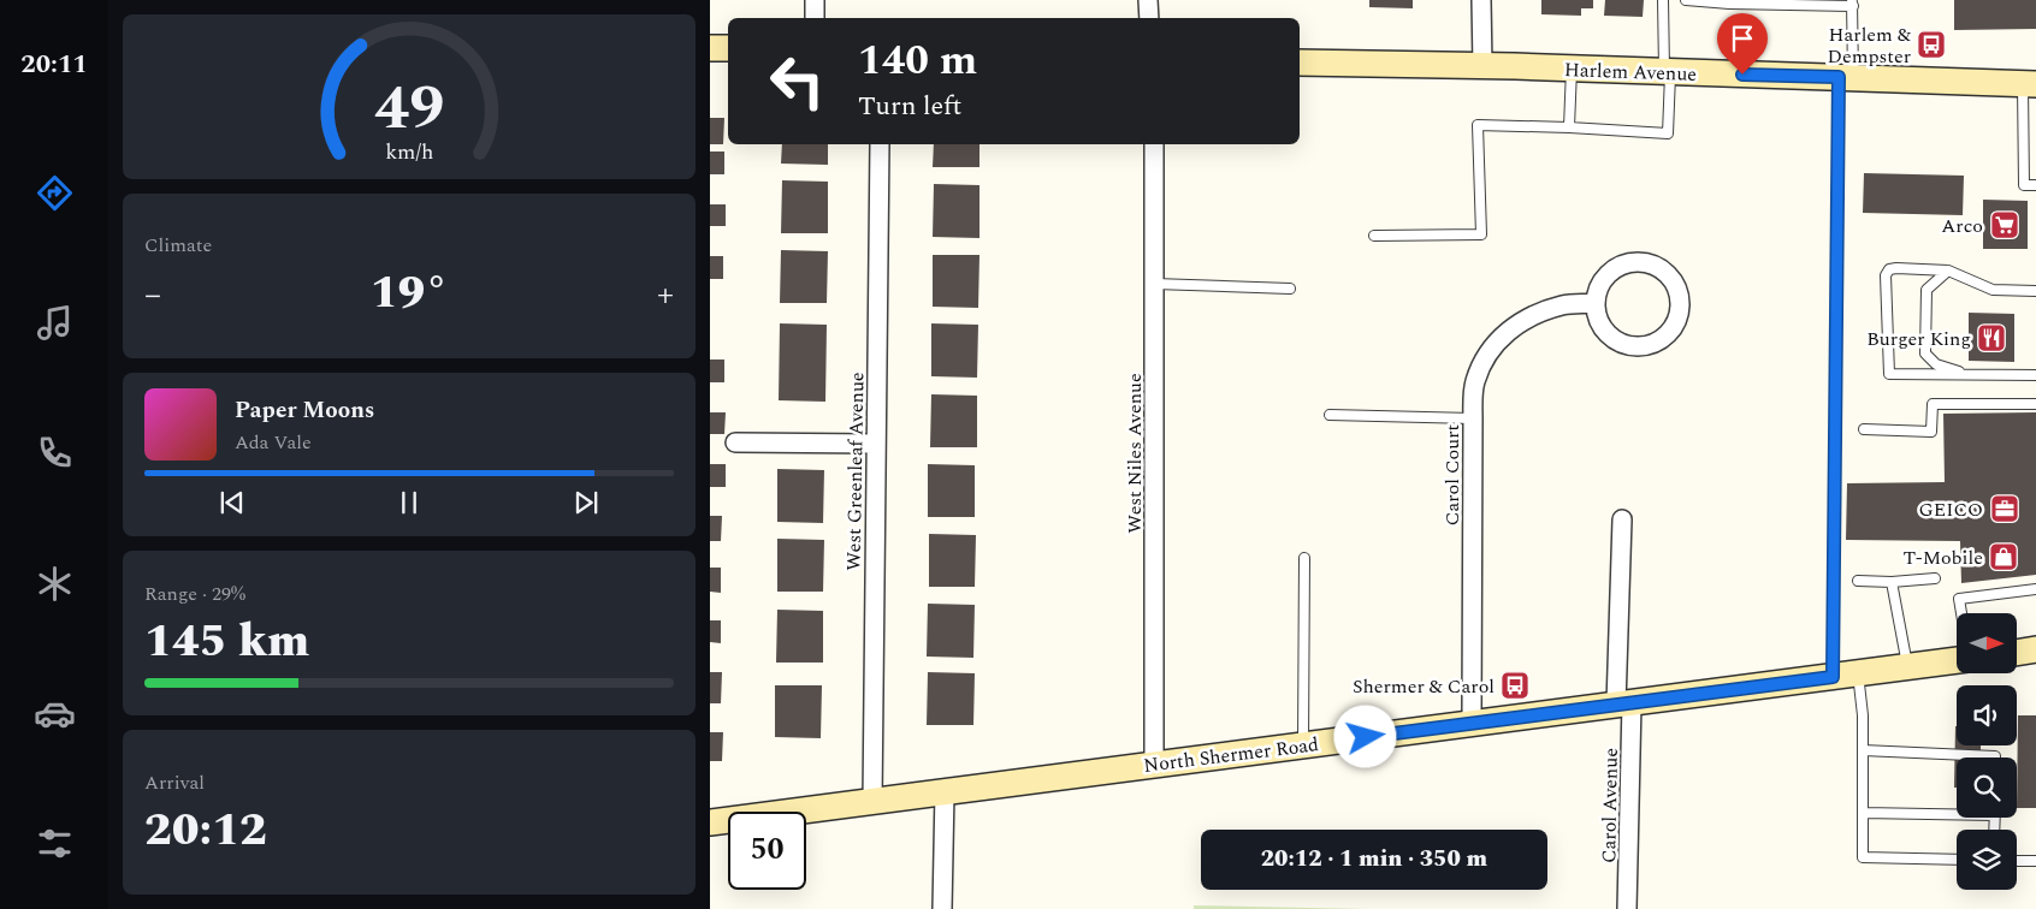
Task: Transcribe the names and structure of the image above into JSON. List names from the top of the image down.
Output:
{
  "streets": {
    "main road": ["Harlem Avenue", "North Shermer Road"],
    "street": [
      "West Niles Avenue",
      "West Greenleaf Avenue",
      "Carol Court",
      "Carol Avenue"
    ]
  },
  "crossings": [
    ["West Niles Avenue", "North Shermer Road"],
    ["West Greenleaf Avenue", "North Shermer Road"],
    ["Carol Court", "North Shermer Road"],
    ["North Shermer Road", "Carol Avenue"]
  ],
  "places": {
    "bus stop": ["Harlem & Dempster", "Shermer & Carol"],
    "supermarket": ["Arco"],
    "restaurant": ["Burger King"],
    "office": ["GEICO"],
    "shop": ["T-Mobile"]
  },
  "north": "right",
  "page": {
    "tabs": "20:11",
    "turn": ["140 m", "Turn left"],
    "tile": [
      "Climate",
      ["Range · 29%", "145 km"],
      ["Arrival", "20:12"]
    ],
    "heat": ["−", "19°", "+"],
    "song": ["Paper Moons", "Ada Vale"],
    "limit": "50",
    "trip": "20:12 · 1 min · 350 m",
    "gauge": ["49", "km/h"]
  }
}
